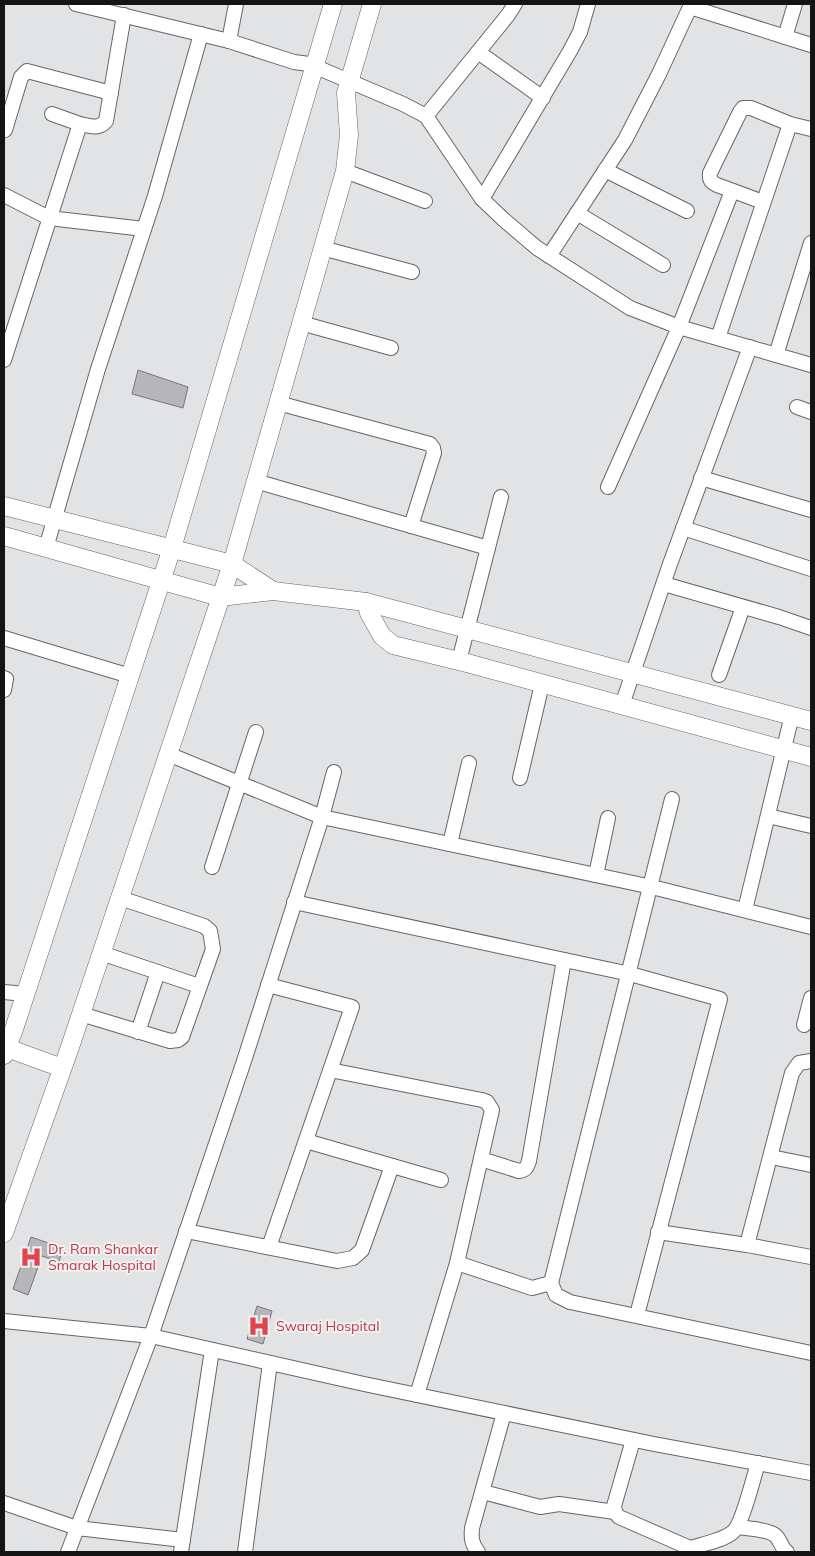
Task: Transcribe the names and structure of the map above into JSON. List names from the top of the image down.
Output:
{
  "places": {
    "hospital": ["Dr. Ram Shankar Smarak Hospital", "Swaraj Hospital"]
  }
}
